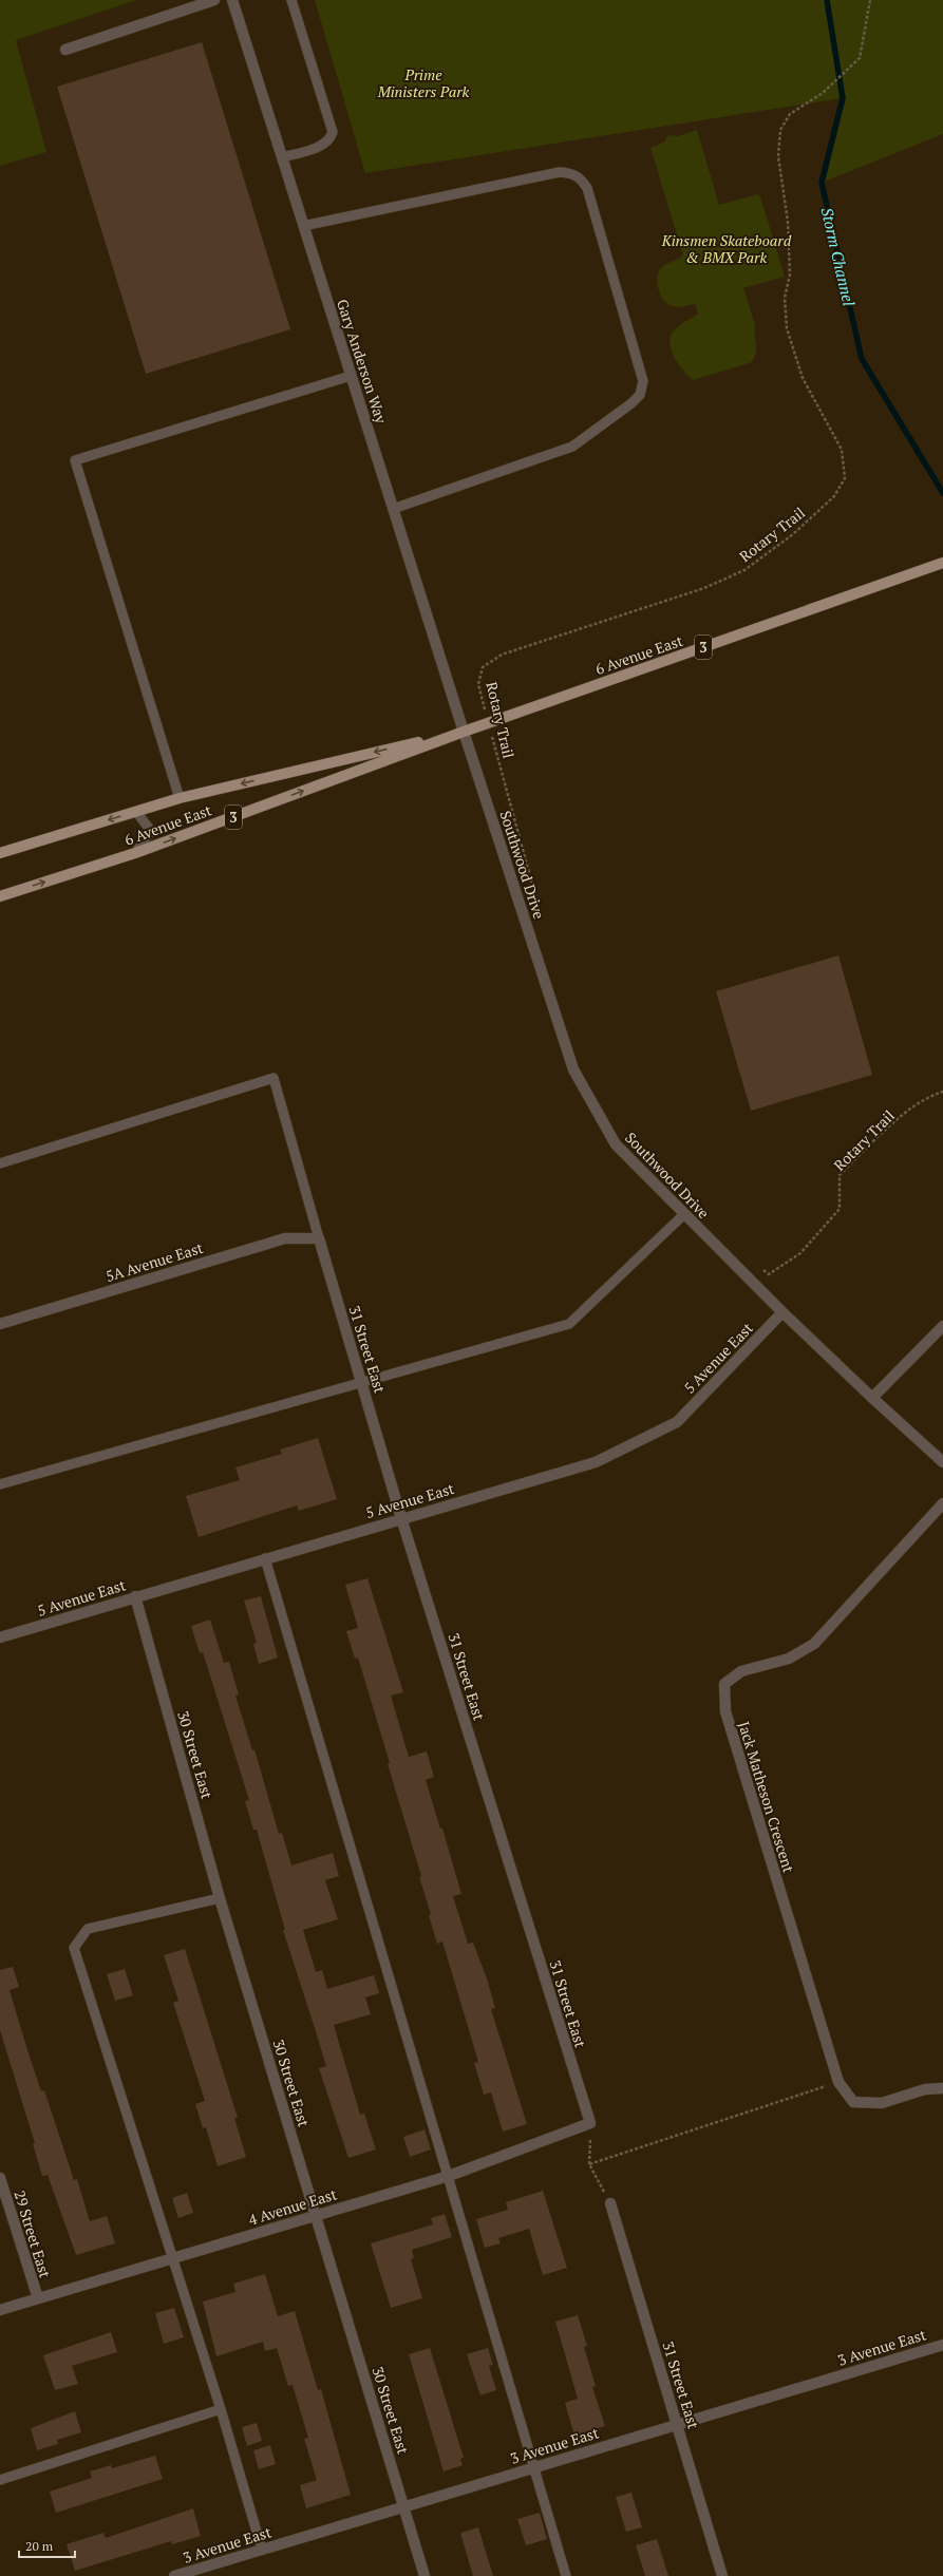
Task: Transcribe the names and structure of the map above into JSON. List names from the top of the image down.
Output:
{
  "streets": {
    "main road": ["3", "6 Avenue East"],
    "street": [
      "Gary Anderson Way",
      "Southwood Drive",
      "5A Avenue East",
      "31 Street East",
      "5 Avenue East",
      "30 Street East",
      "Jack Matheson Crescent",
      "4 Avenue East",
      "29 Street East",
      "3 Avenue East"
    ],
    "path": ["Rotary Trail"]
  },
  "crossings": [
    ["Gary Anderson Way", "6 Avenue East"],
    ["Gary Anderson Way", "Southwood Drive"],
    ["6 Avenue East", "Southwood Drive"],
    ["Southwood Drive", "5 Avenue East"],
    ["5A Avenue East", "31 Street East"],
    ["31 Street East", "5 Avenue East"],
    ["31 Street East", "4 Avenue East"],
    ["31 Street East", "3 Avenue East"],
    ["5 Avenue East", "30 Street East"],
    ["30 Street East", "4 Avenue East"],
    ["30 Street East", "3 Avenue East"],
    ["4 Avenue East", "29 Street East"]
  ],
  "water": ["Storm Channel"],
  "parks": ["Prime Ministers Park", "Kinsmen Skateboard & BMX Park"],
  "scale_bar": "20 m"
}
